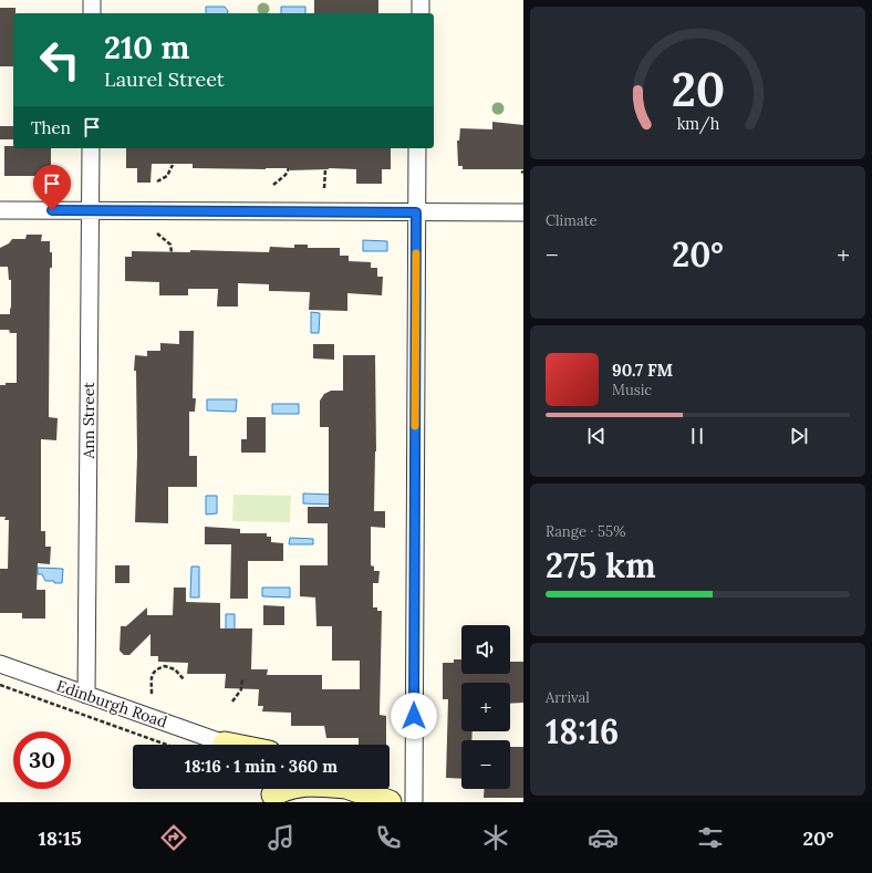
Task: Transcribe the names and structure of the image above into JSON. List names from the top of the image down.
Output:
{
  "streets": {
    "street": ["Ann Street", "Edinburgh Road"]
  },
  "crossings": [
    ["Ann Street", "Edinburgh Road"]
  ],
  "page": {
    "turn": ["210 m", "Laurel Street"],
    "then": "Then",
    "tile": [
      "Climate",
      ["Range · 55%", "275 km"],
      ["Arrival", "18:16"]
    ],
    "heat": ["−", "20°", "+"],
    "song": ["90.7 FM", "Music"],
    "map_buttons": ["+", "−"],
    "limit": "30",
    "trip": "18:16 · 1 min · 360 m",
    "tabs": ["18:15", "20°"],
    "gauge": ["20", "km/h"]
  }
}
